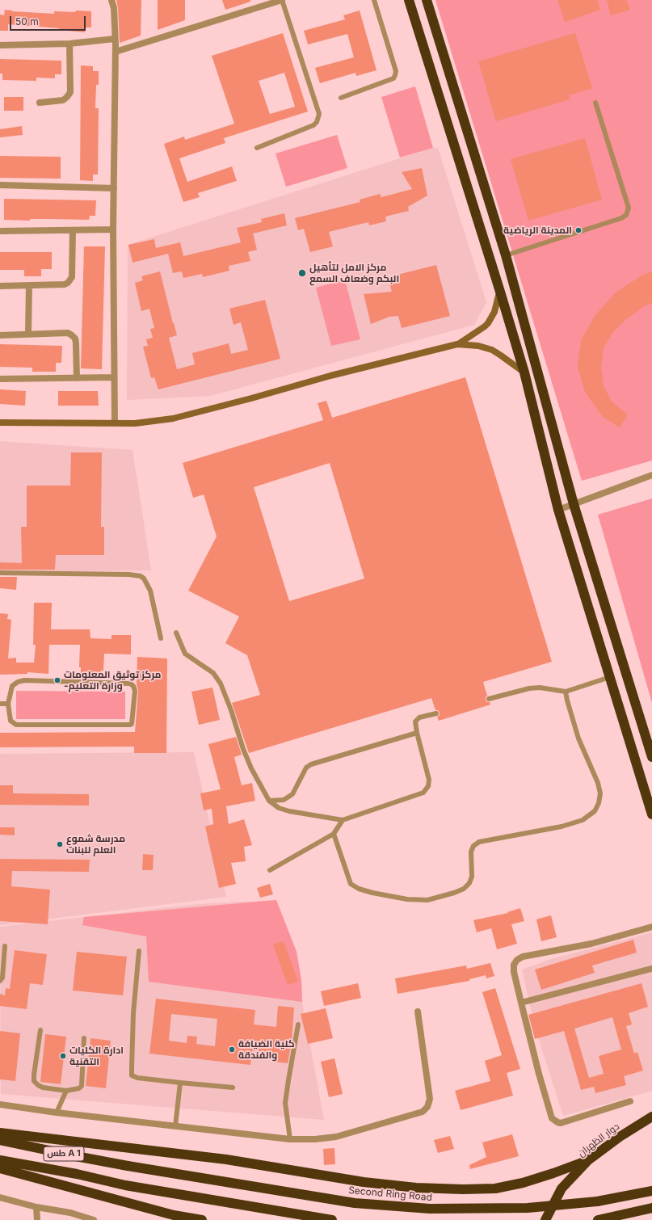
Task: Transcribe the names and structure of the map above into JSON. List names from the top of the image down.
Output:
{
  "streets": {
    "highway": ["دوار الظهران", "طس A 1", "Second Ring Road"]
  },
  "places": [
    "المدينة الرياضية",
    "مركز الامل لتأهيل البكم وضعاف السمع",
    "مركز توثيق المعلومات -وزارة التعليم",
    "مدرسة شموع العلم للبنات",
    "كلية الضيافة والفندقة",
    "ادارة الكليات التقنية"
  ],
  "scale_bar": "50 m"
}
